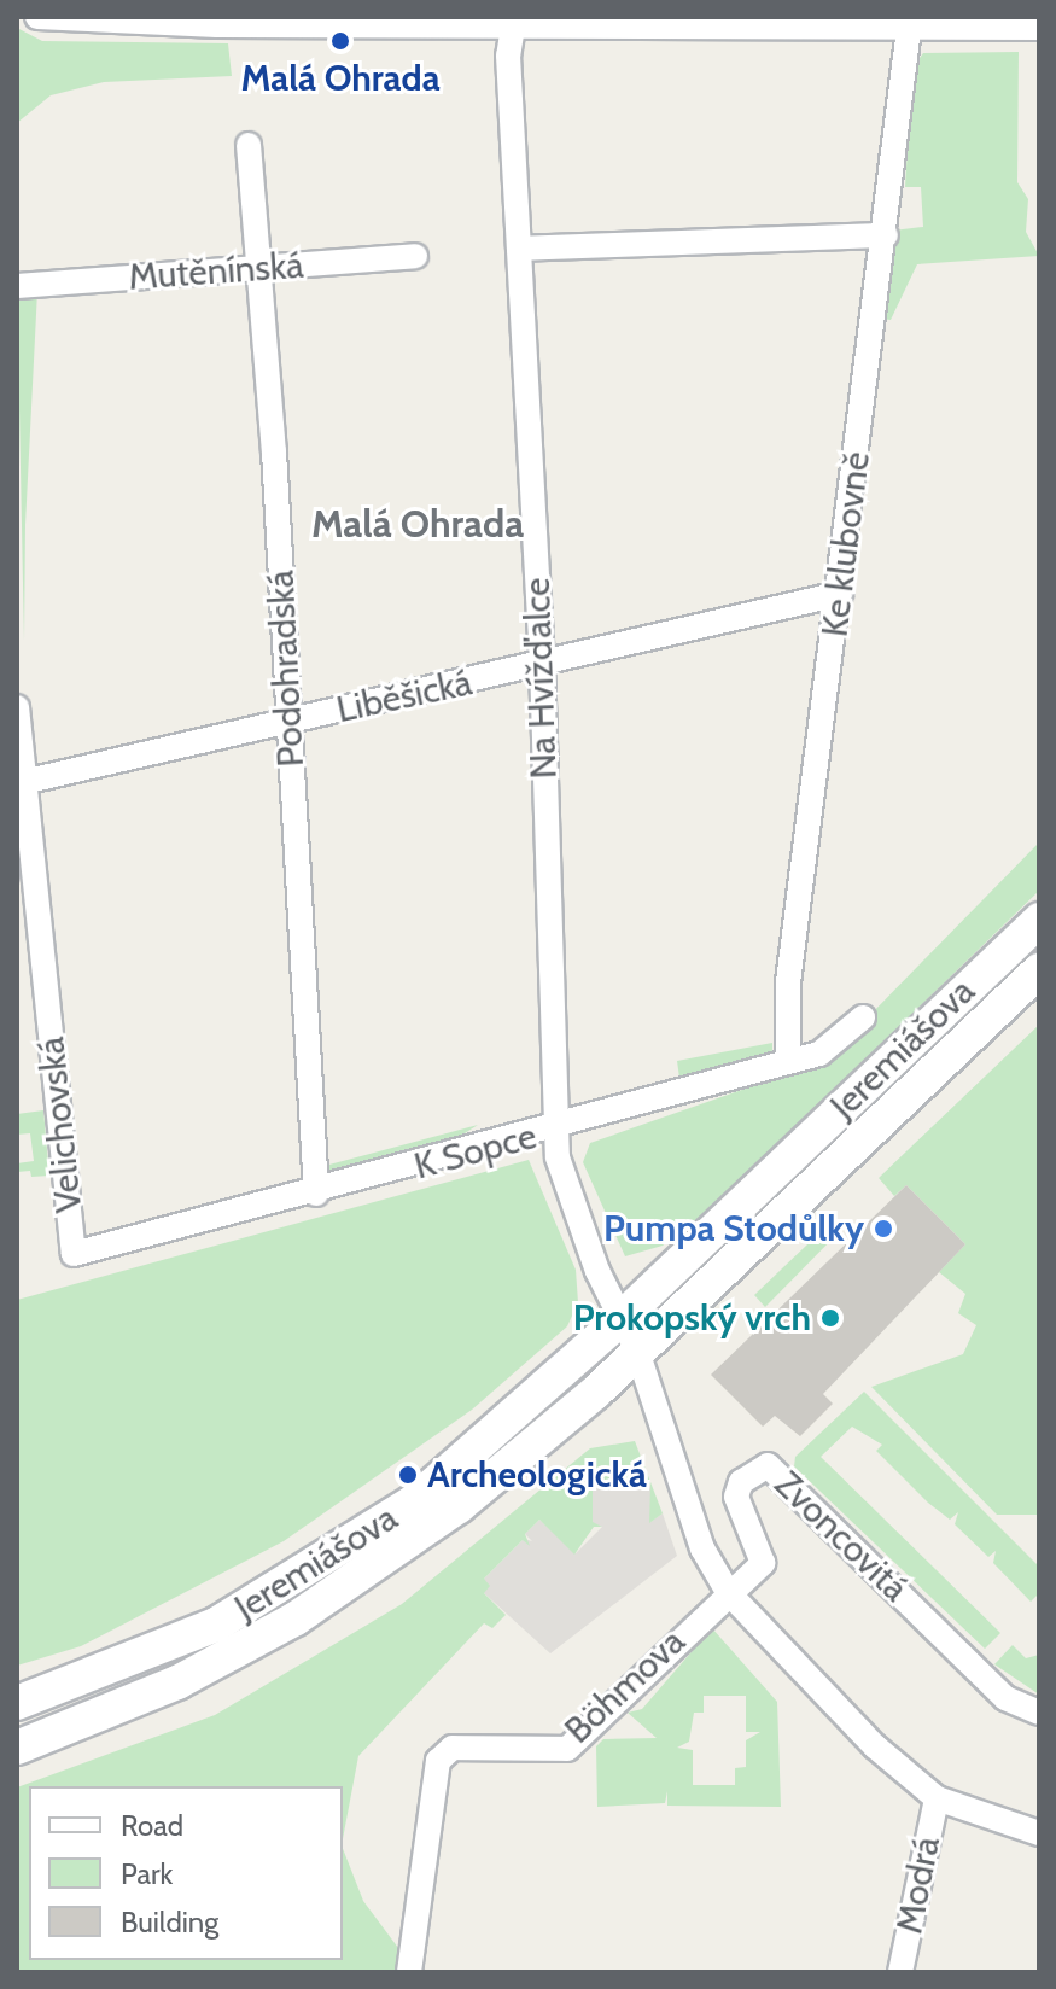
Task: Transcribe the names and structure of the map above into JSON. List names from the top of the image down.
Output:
{
  "streets": {
    "main road": ["Jeremiášova"],
    "street": [
      "Mutěnínská",
      "Ke klubovně",
      "Podohradská",
      "Na Hvížďalce",
      "Liběšická",
      "Velichovská",
      "K Sopce",
      "Zvoncovitá",
      "Böhmova",
      "Modrá"
    ]
  },
  "crossings": [
    ["Mutěnínská", "Podohradská"],
    ["Ke klubovně", "Liběšická"],
    ["Ke klubovně", "K Sopce"],
    ["Podohradská", "Liběšická"],
    ["Podohradská", "K Sopce"],
    ["Na Hvížďalce", "Liběšická"],
    ["Na Hvížďalce", "Jeremiášova"],
    ["Na Hvížďalce", "K Sopce"],
    ["Liběšická", "Velichovská"],
    ["Velichovská", "K Sopce"],
    ["Zvoncovitá", "Böhmova"]
  ],
  "districts": ["Malá Ohrada"],
  "places": [
    "Malá Ohrada",
    "Pumpa Stodůlky",
    "Prokopský vrch",
    "Archeologická"
  ],
  "legend": ["Road", "Park", "Building"]
}
